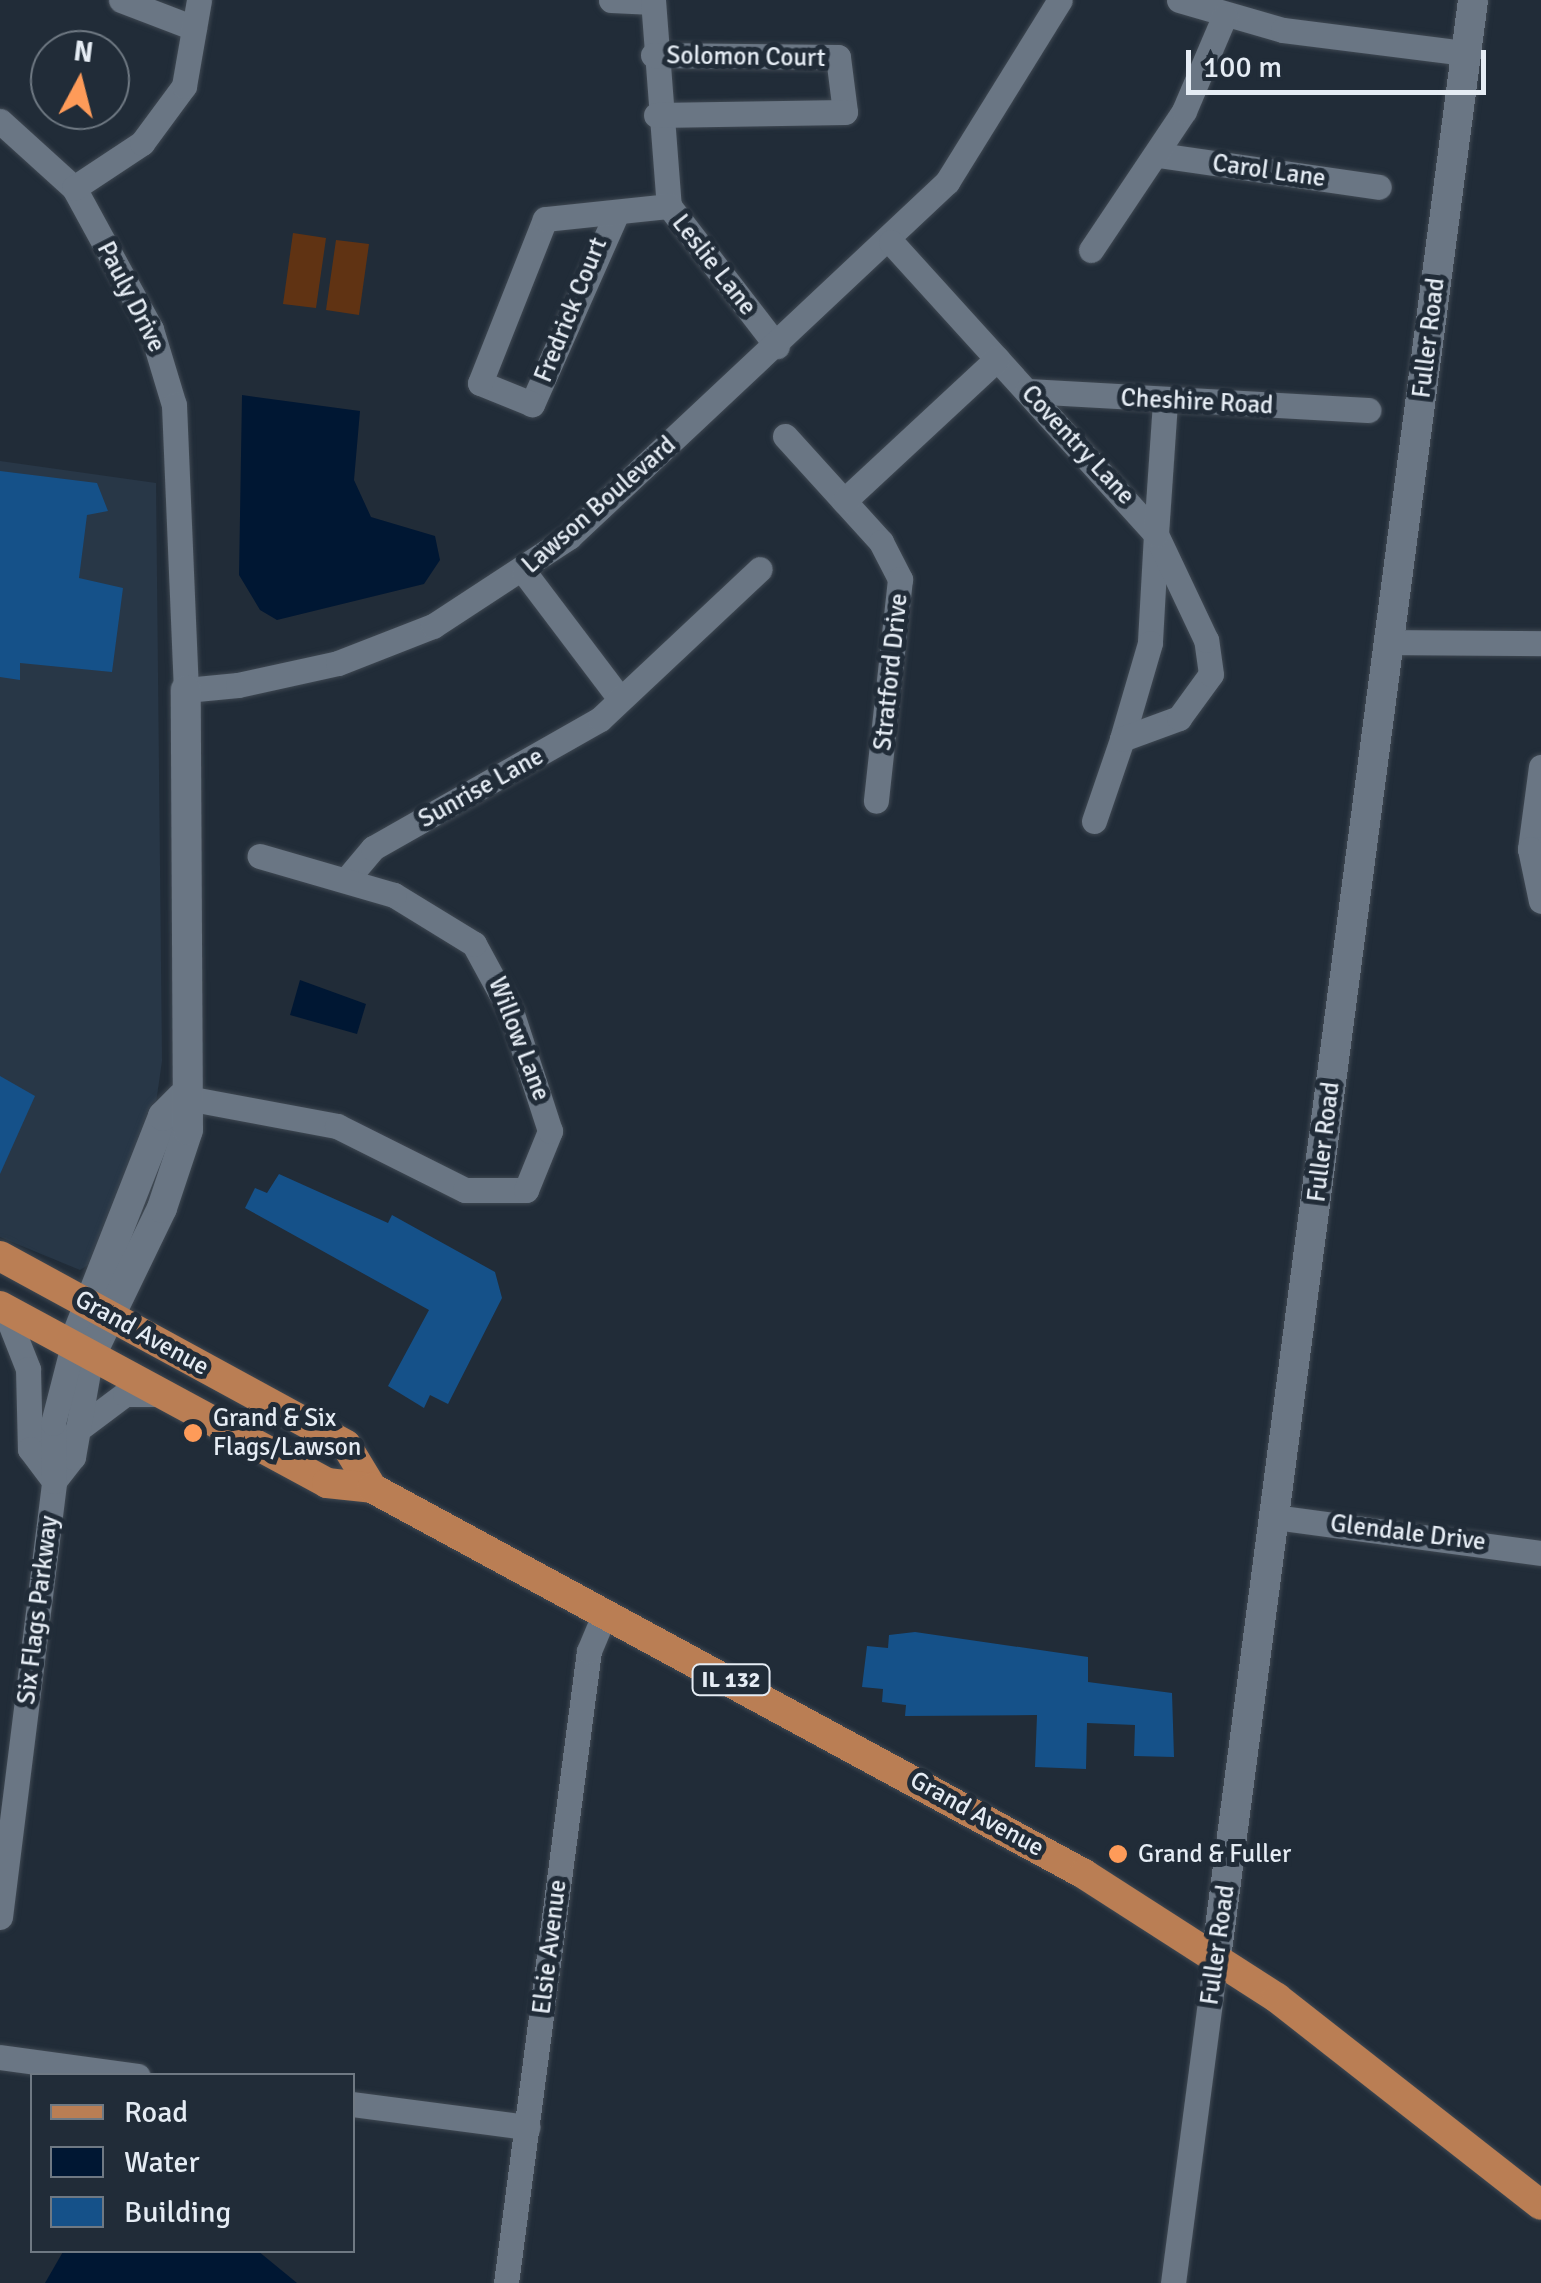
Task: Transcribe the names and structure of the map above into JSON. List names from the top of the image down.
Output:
{
  "streets": {
    "main road": ["Grand Avenue", "IL 132"],
    "street": [
      "Solomon Court",
      "Carol Lane",
      "Leslie Lane",
      "Pauly Drive",
      "Fredrick Court",
      "Fuller Road",
      "Cheshire Road",
      "Coventry Lane",
      "Lawson Boulevard",
      "Stratford Drive",
      "Sunrise Lane",
      "Willow Lane",
      "Glendale Drive",
      "Six Flags Parkway",
      "Elsie Avenue"
    ]
  },
  "crossings": [
    ["Solomon Court", "Leslie Lane"],
    ["Leslie Lane", "Fredrick Court"],
    ["Leslie Lane", "Lawson Boulevard"],
    ["Pauly Drive", "Lawson Boulevard"],
    ["Fuller Road", "Grand Avenue"],
    ["Fuller Road", "Glendale Drive"],
    ["Cheshire Road", "Coventry Lane"],
    ["Sunrise Lane", "Willow Lane"],
    ["Grand Avenue", "Six Flags Parkway"],
    ["Grand Avenue", "Elsie Avenue"]
  ],
  "places": ["Grand & Six Flags/Lawson", "Grand & Fuller"],
  "legend": ["Road", "Water", "Building"],
  "scale_bar": "100 m",
  "north": "top"
}
